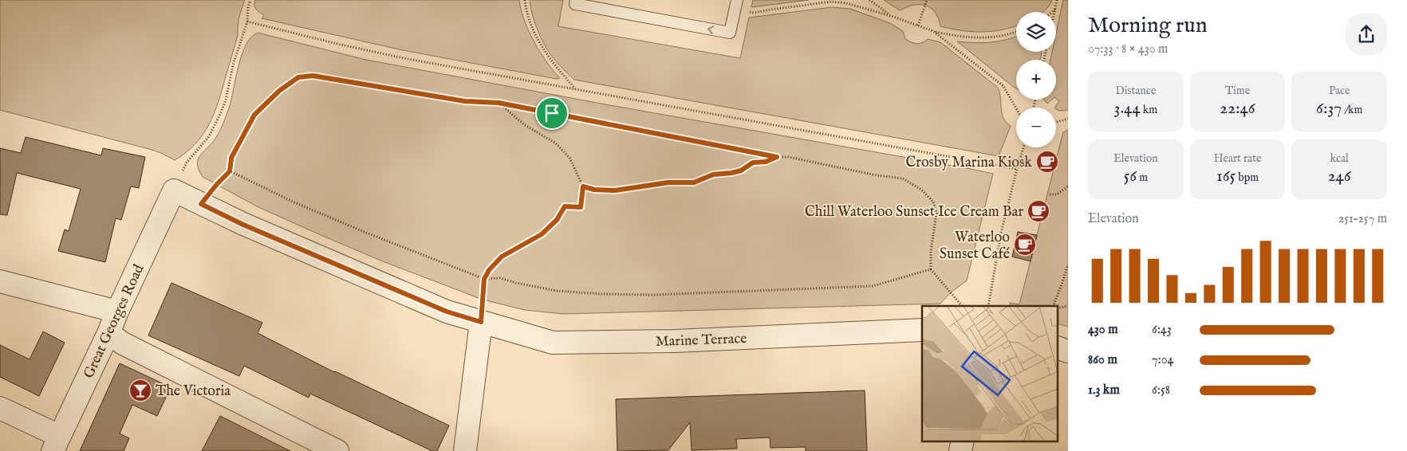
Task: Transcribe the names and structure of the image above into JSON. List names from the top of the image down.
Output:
{
  "streets": {
    "street": ["Great Georges Road", "Marine Terrace"]
  },
  "crossings": [
    ["Great Georges Road", "Marine Terrace"]
  ],
  "places": {
    "cafe": ["Crosby Marina Kiosk", "Chill Waterloo Sunset Ice Cream Bar", "Waterloo Sunset Café"],
    "bar": ["The Victoria"]
  },
  "page": {
    "heading": ["Morning run", "07:33 · 8 × 430 m"],
    "map_buttons": ["+", "−"],
    "stats": [
      ["Distance", "3.44 km"],
      ["Time", "22:46"],
      ["Pace", "6:37 /km"],
      ["Elevation", "56 m"],
      ["Heart rate", "165 bpm"],
      ["kcal", "246"]
    ],
    "chart": ["Elevation", "251–257 m"],
    "list": [
      {
        "name": "430 m",
        "note": "6:43"
      },
      {
        "name": "860 m",
        "note": "7:04"
      },
      {
        "name": "1.3 km",
        "note": "6:58"
      }
    ]
  }
}
